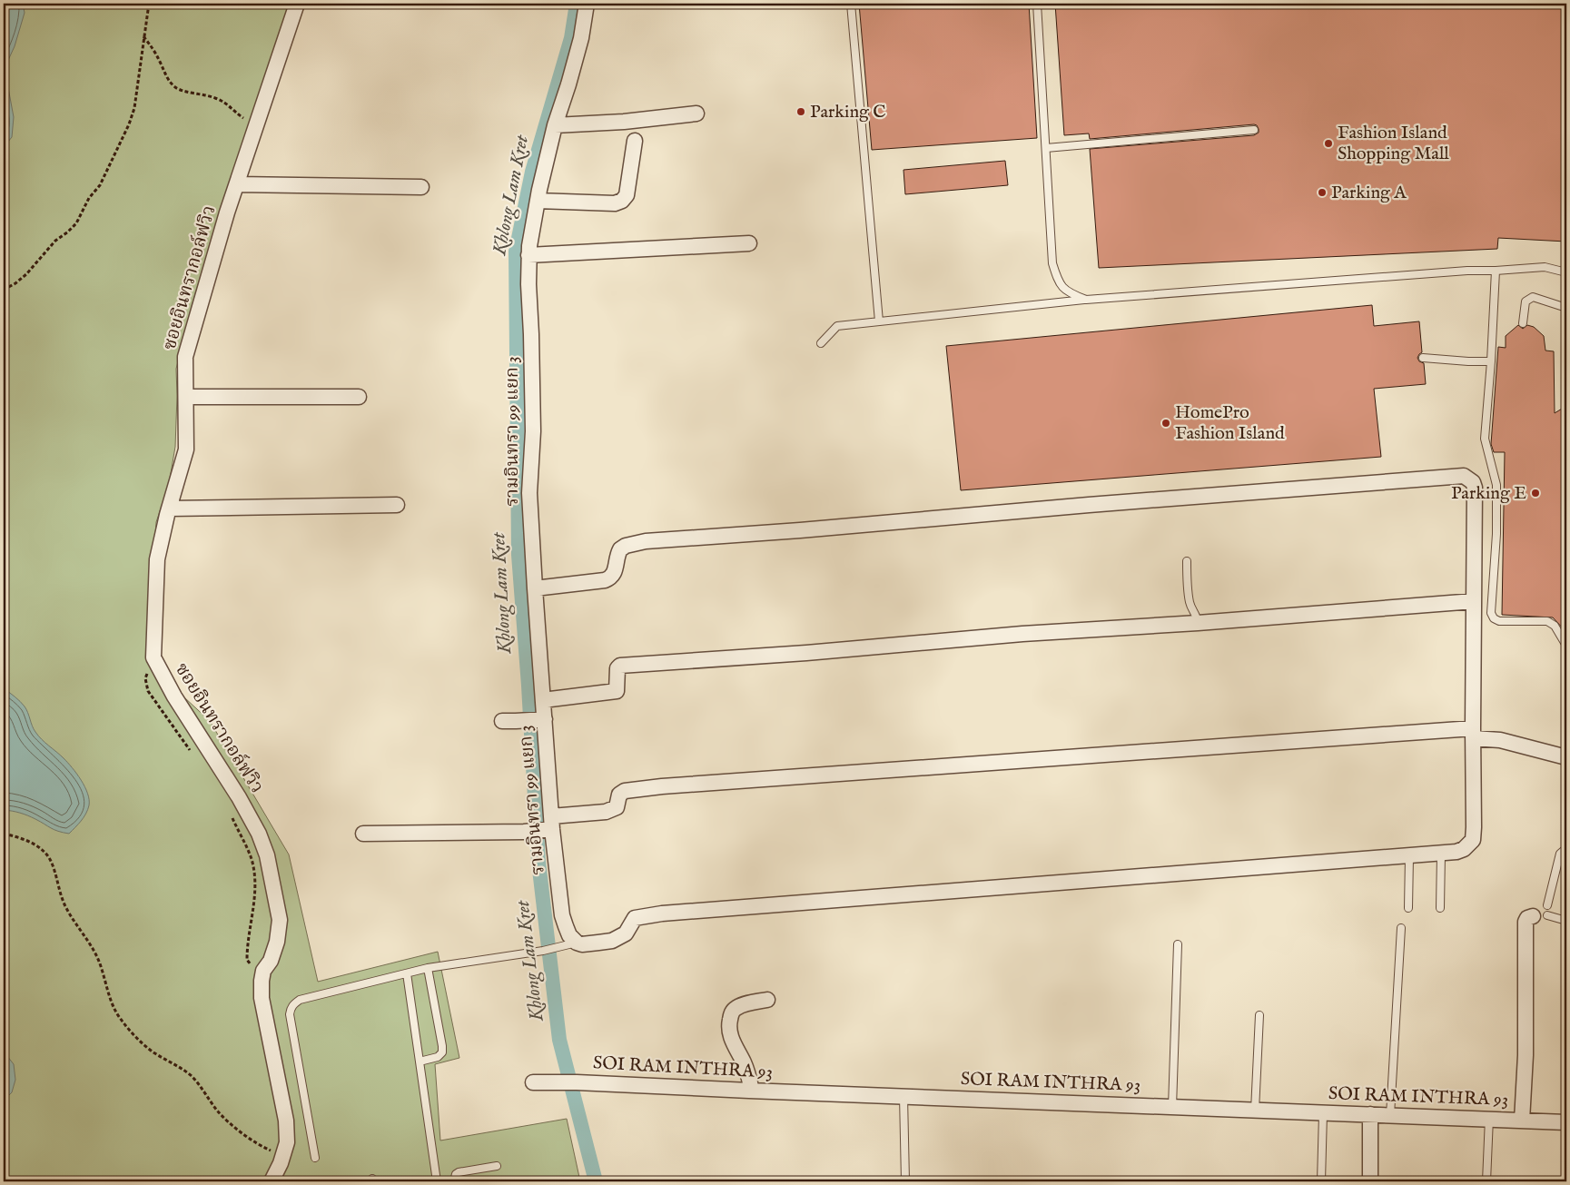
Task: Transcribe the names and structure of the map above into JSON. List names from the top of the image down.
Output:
{
  "streets": {
    "street": ["ซอยอินทรากอล์ฟวิว", "รามอินทรา 99 แยก 3", "SOI RAM INTHRA 93"]
  },
  "water": ["Khlong Lam Kret"],
  "places": [
    "Parking C",
    "Fashion Island Shopping Mall",
    "Parking A",
    "HomePro Fashion Island",
    "Parking E"
  ]
}
